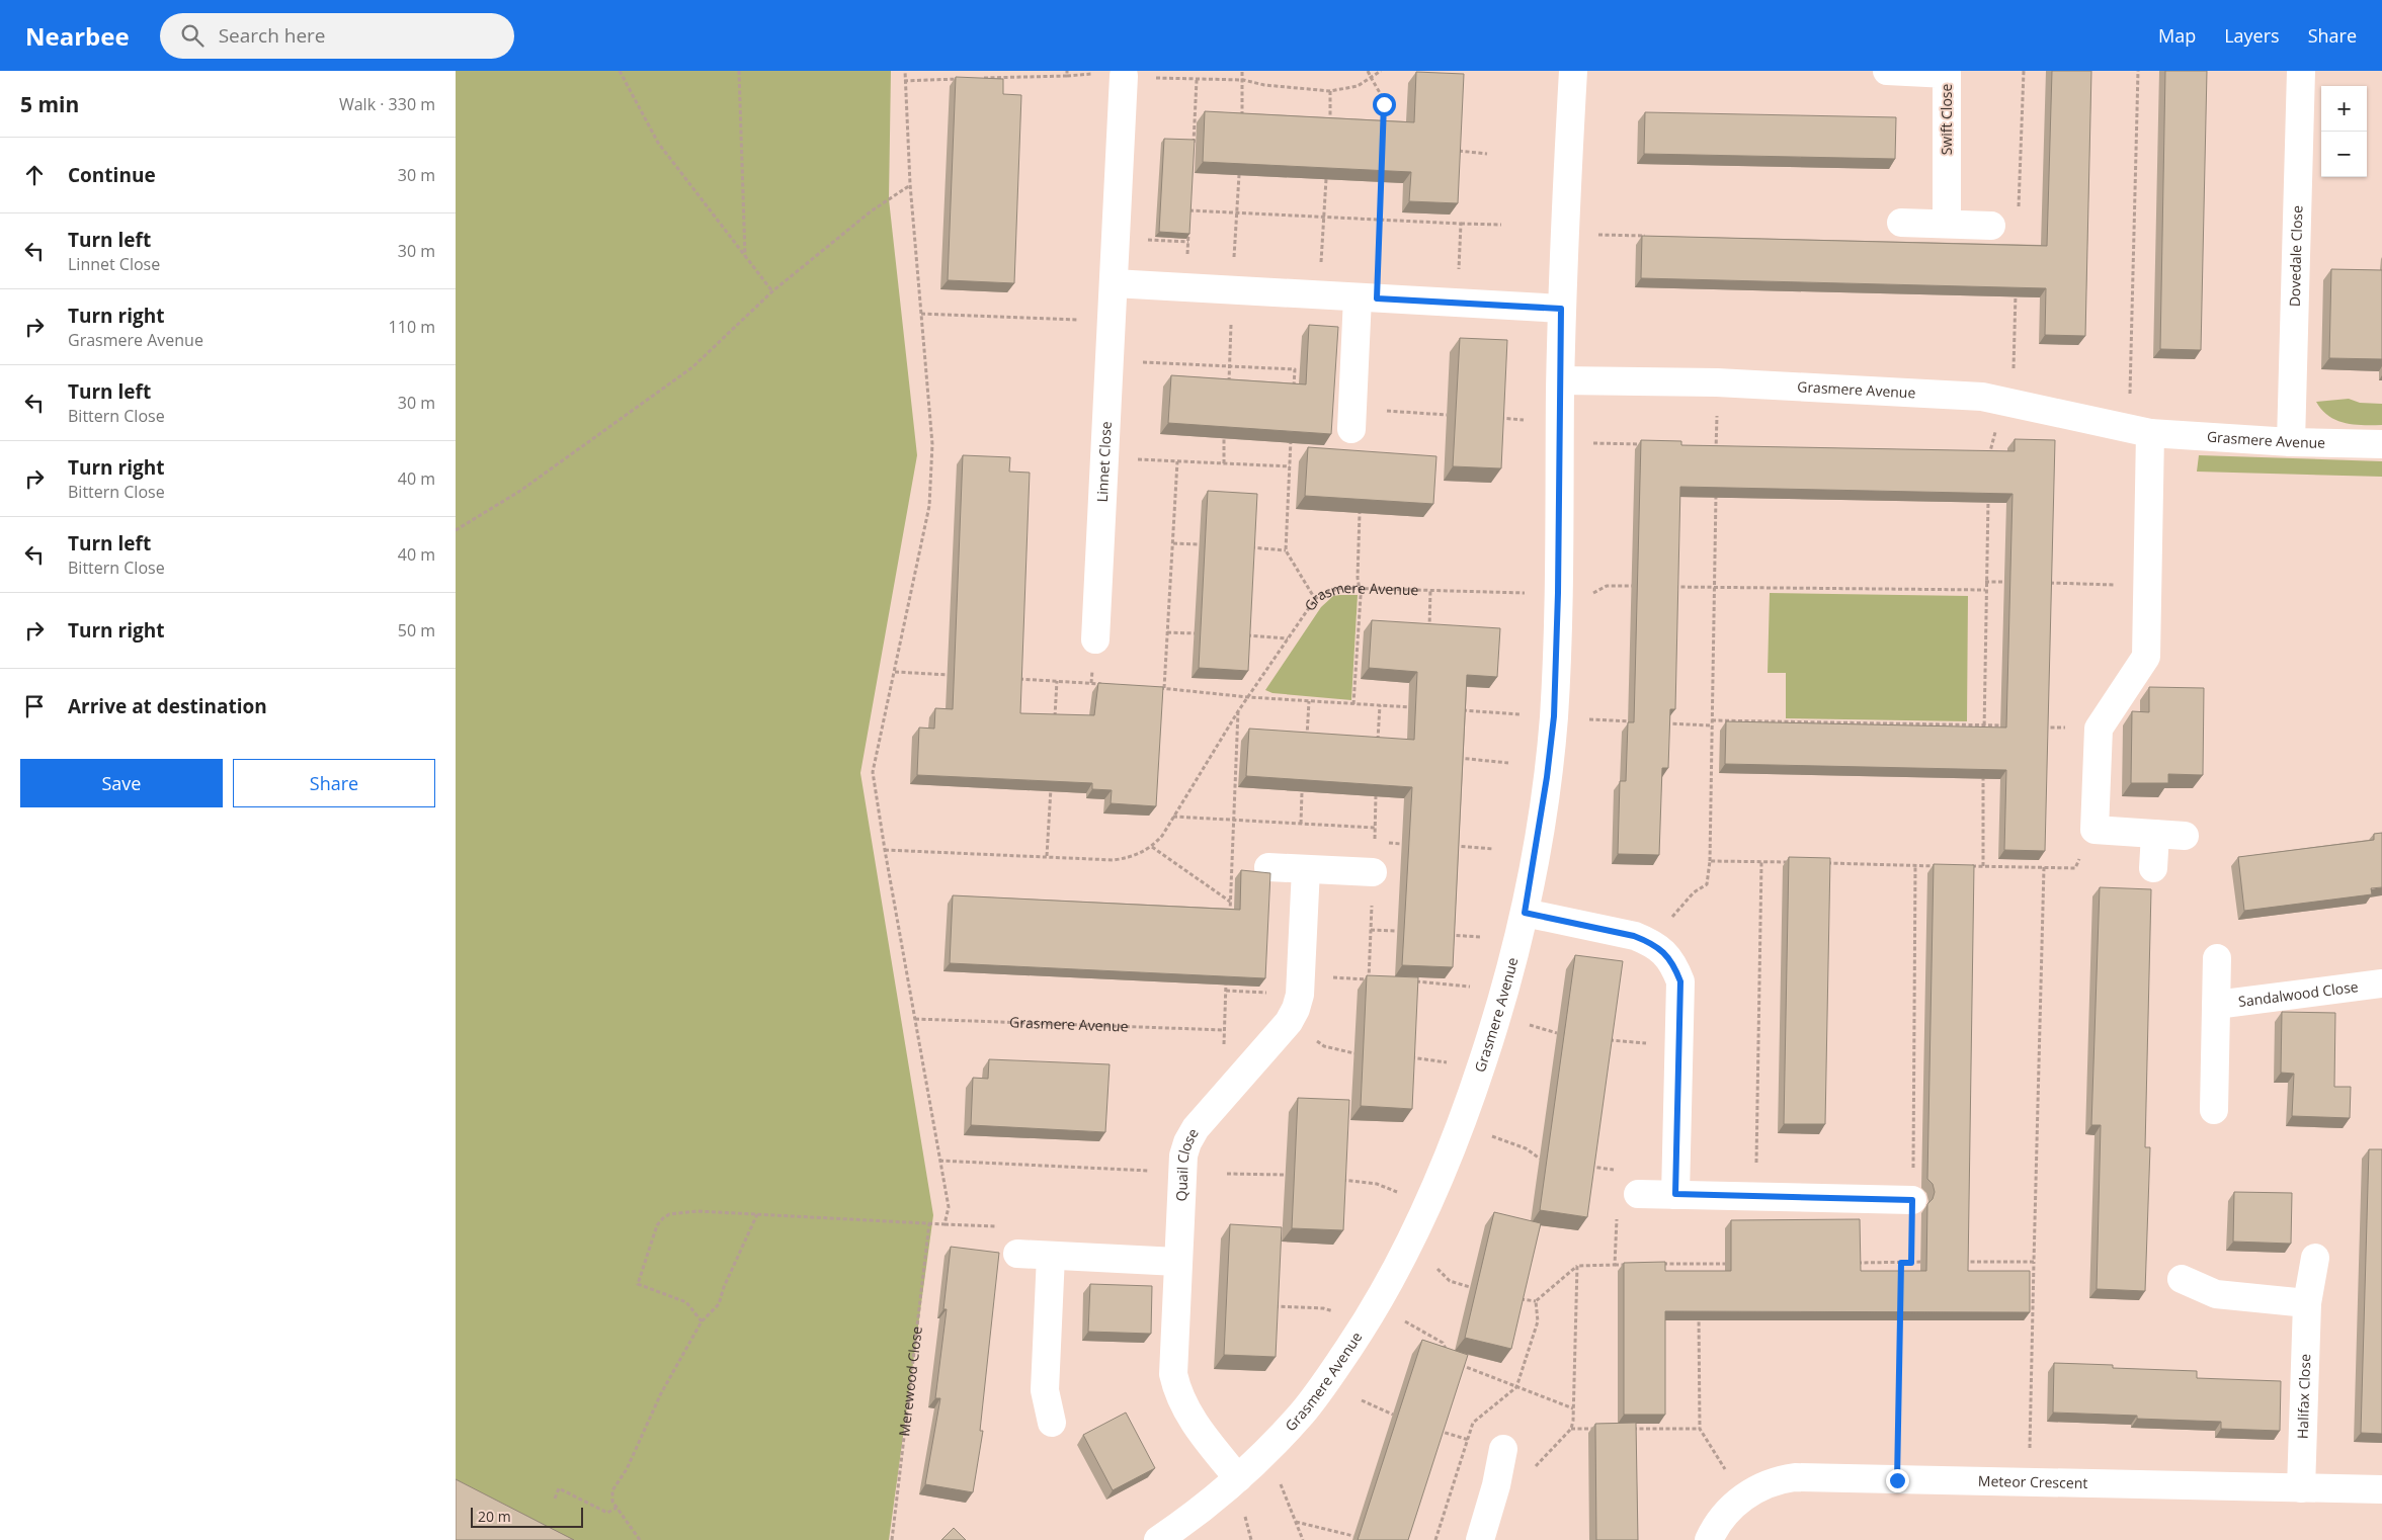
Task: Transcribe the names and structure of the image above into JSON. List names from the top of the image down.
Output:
{
  "streets": {
    "street": [
      "Swift Close",
      "Dovedale Close",
      "Grasmere Avenue",
      "Linnet Close",
      "Sandalwood Close",
      "Quail Close",
      "Halifax Close",
      "Meteor Crescent"
    ],
    "path": ["Merewood Close"]
  },
  "crossings": [
    ["Dovedale Close", "Grasmere Avenue"],
    ["Grasmere Avenue", "Quail Close"],
    ["Halifax Close", "Meteor Crescent"]
  ],
  "scale_bar": "20 m",
  "page": {
    "header": "Nearbee",
    "search": "Search here",
    "nav": ["Map", "Layers", "Share"],
    "heading": ["5 min", "Walk · 330 m"],
    "map_buttons": ["+", "−"],
    "list": [
      ["Continue", "30 m"],
      ["Turn left", "Linnet Close", "30 m"],
      ["Turn right", "Grasmere Avenue", "110 m"],
      ["Turn left", "Bittern Close", "30 m"],
      ["Turn right", "Bittern Close", "40 m"],
      ["Turn left", "Bittern Close", "40 m"],
      ["Turn right", "50 m"],
      "Arrive at destination"
    ],
    "buttons": ["Save", "Share"],
    "scale": "20 m"
  }
}
